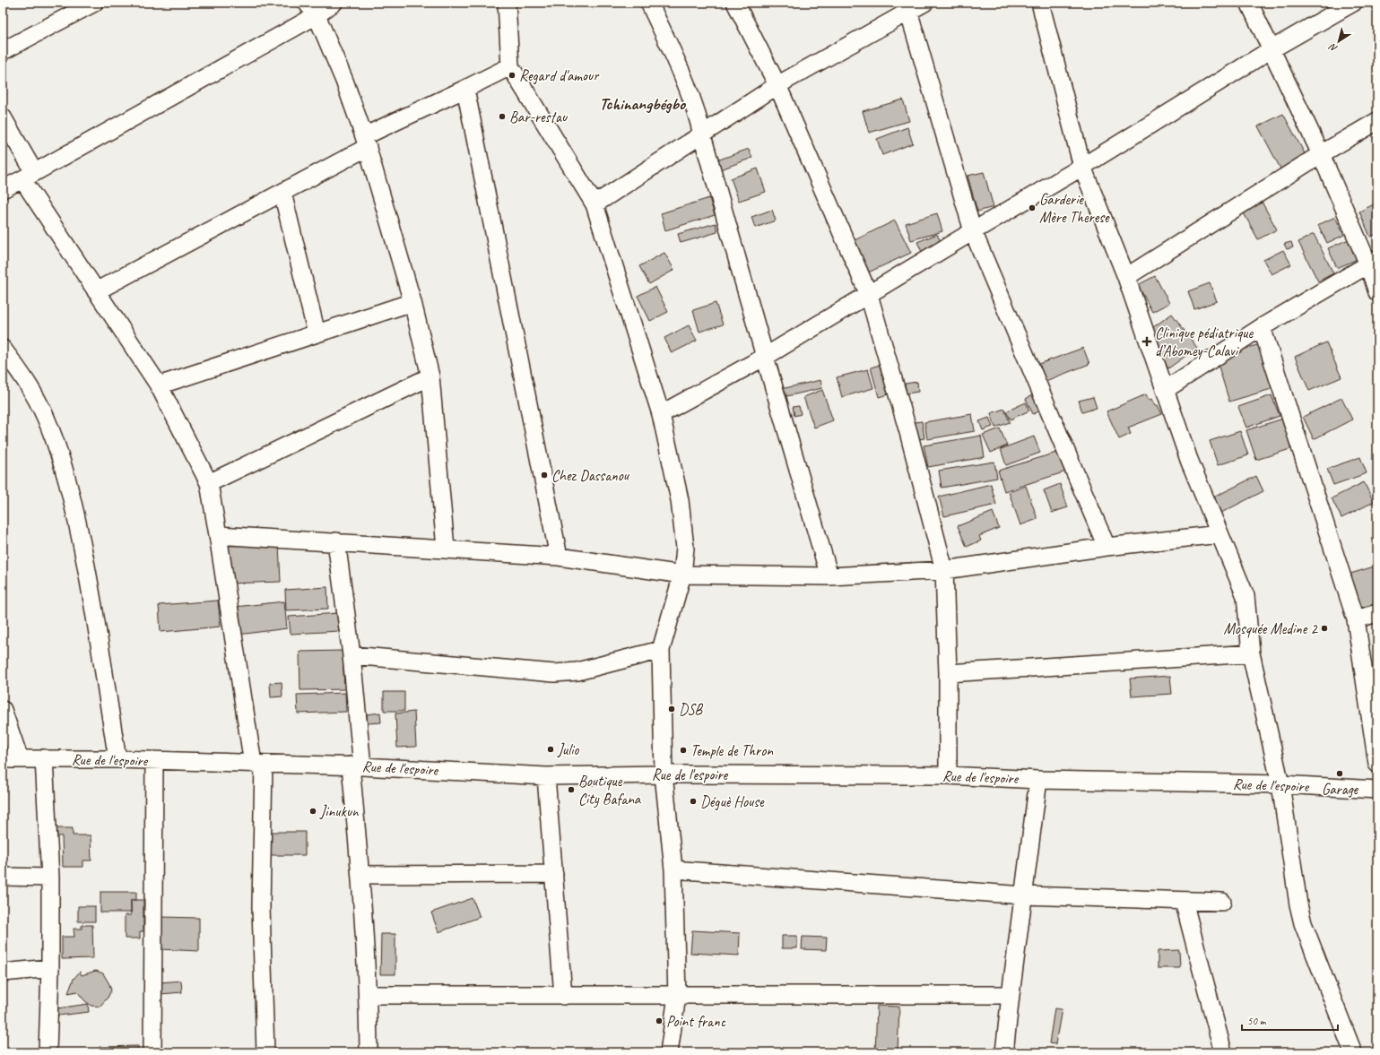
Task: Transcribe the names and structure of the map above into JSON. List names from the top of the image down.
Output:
{
  "streets": {
    "street": ["Rue de l'espoire"]
  },
  "districts": ["Tchinangbégbo"],
  "places": {
    "other": [
      "Regard d'amour",
      "Bar-restau",
      "Garderie Mère Therese",
      "Chez Dassanou",
      "Mosquée Medine 2",
      "DSB",
      "Julio",
      "Temple de Thron",
      "Garage",
      "Boutique City Bafana",
      "Déguè House",
      "Jinukun",
      "Point franc"
    ],
    "health": ["Clinique pédiatrique d’Abomey-Calavi"]
  },
  "scale_bar": "50 m",
  "north": "bottom left"
}
